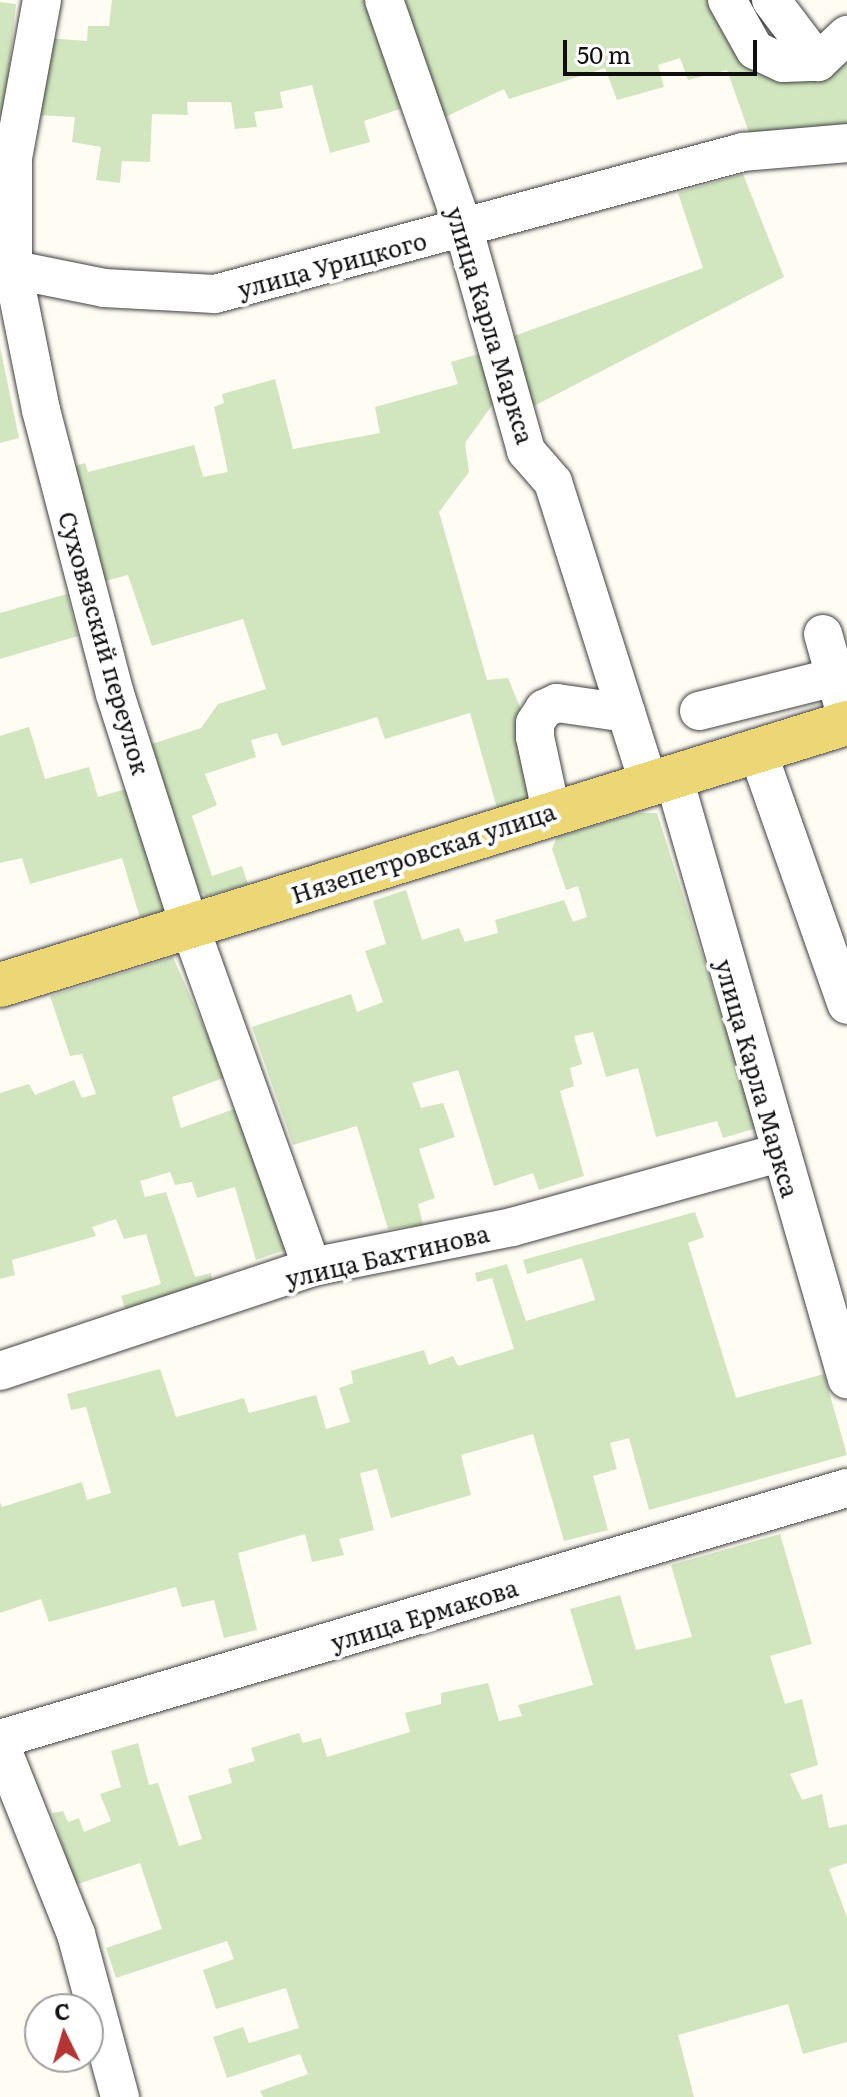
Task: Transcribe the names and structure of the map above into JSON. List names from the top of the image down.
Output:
{
  "streets": {
    "main road": ["Нязепетровская улица"],
    "street": [
      "улица Урицкого",
      "улица Карла Маркса",
      "Суховязский переулок",
      "улица Бахтинова",
      "улица Ермакова"
    ]
  },
  "crossings": [
    ["улица Урицкого", "улица Карла Маркса"],
    ["улица Урицкого", "Суховязский переулок"],
    ["улица Карла Маркса", "Нязепетровская улица"],
    ["улица Карла Маркса", "улица Бахтинова"],
    ["Суховязский переулок", "Нязепетровская улица"],
    ["Суховязский переулок", "улица Бахтинова"]
  ],
  "scale_bar": "50 m",
  "north": "top"
}
